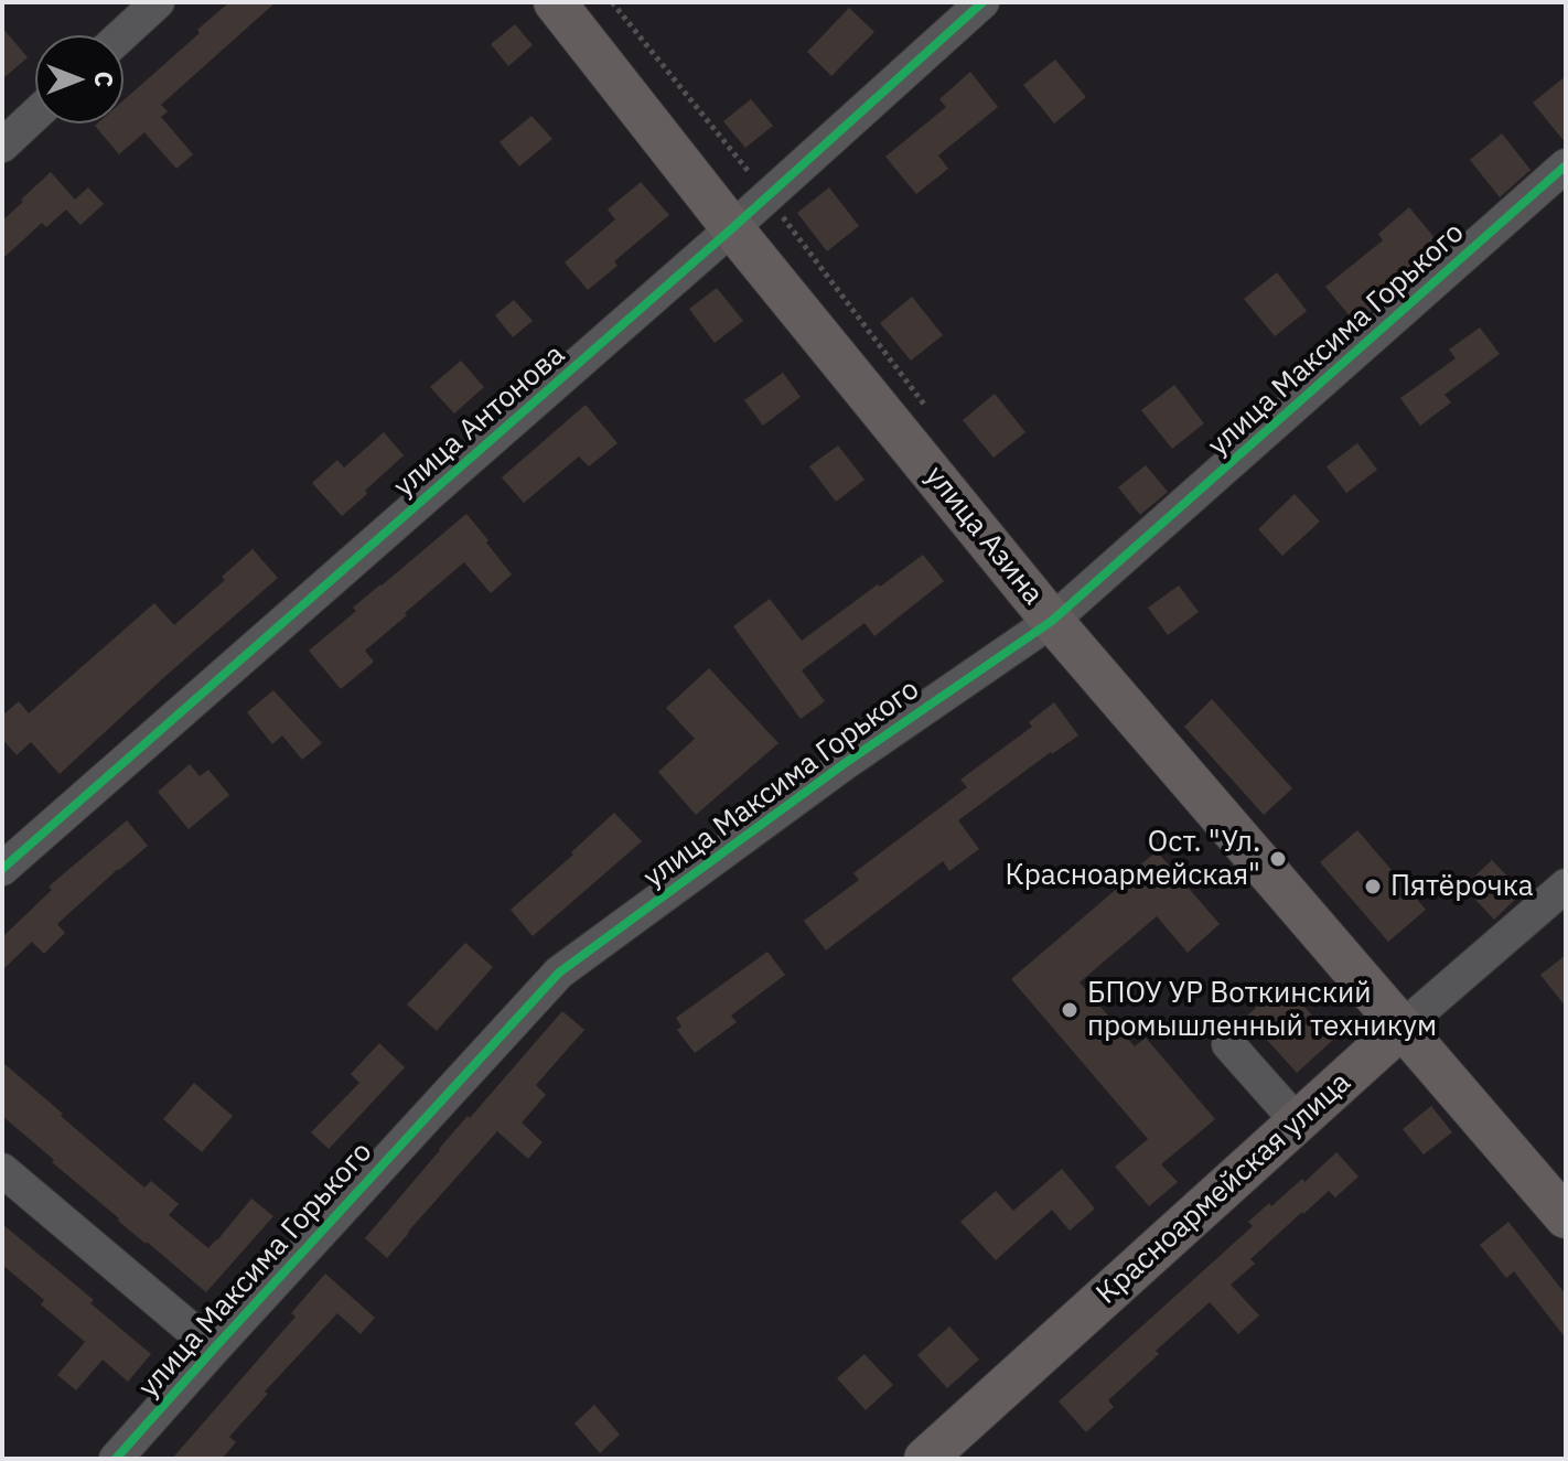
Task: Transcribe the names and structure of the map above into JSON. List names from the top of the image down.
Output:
{
  "streets": {
    "main road": ["улица Азина", "Красноармейская улица"],
    "street": ["улица Максима Горького", "улица Антонова"]
  },
  "crossings": [
    ["улица Максима Горького", "улица Азина"],
    ["улица Антонова", "улица Азина"],
    ["улица Азина", "Красноармейская улица"]
  ],
  "places": ["Ост. \"Ул. Красноармейская\"", "Пятёрочка", "БПОУ УР Воткинский промышленный техникум"],
  "north": "right"
}
